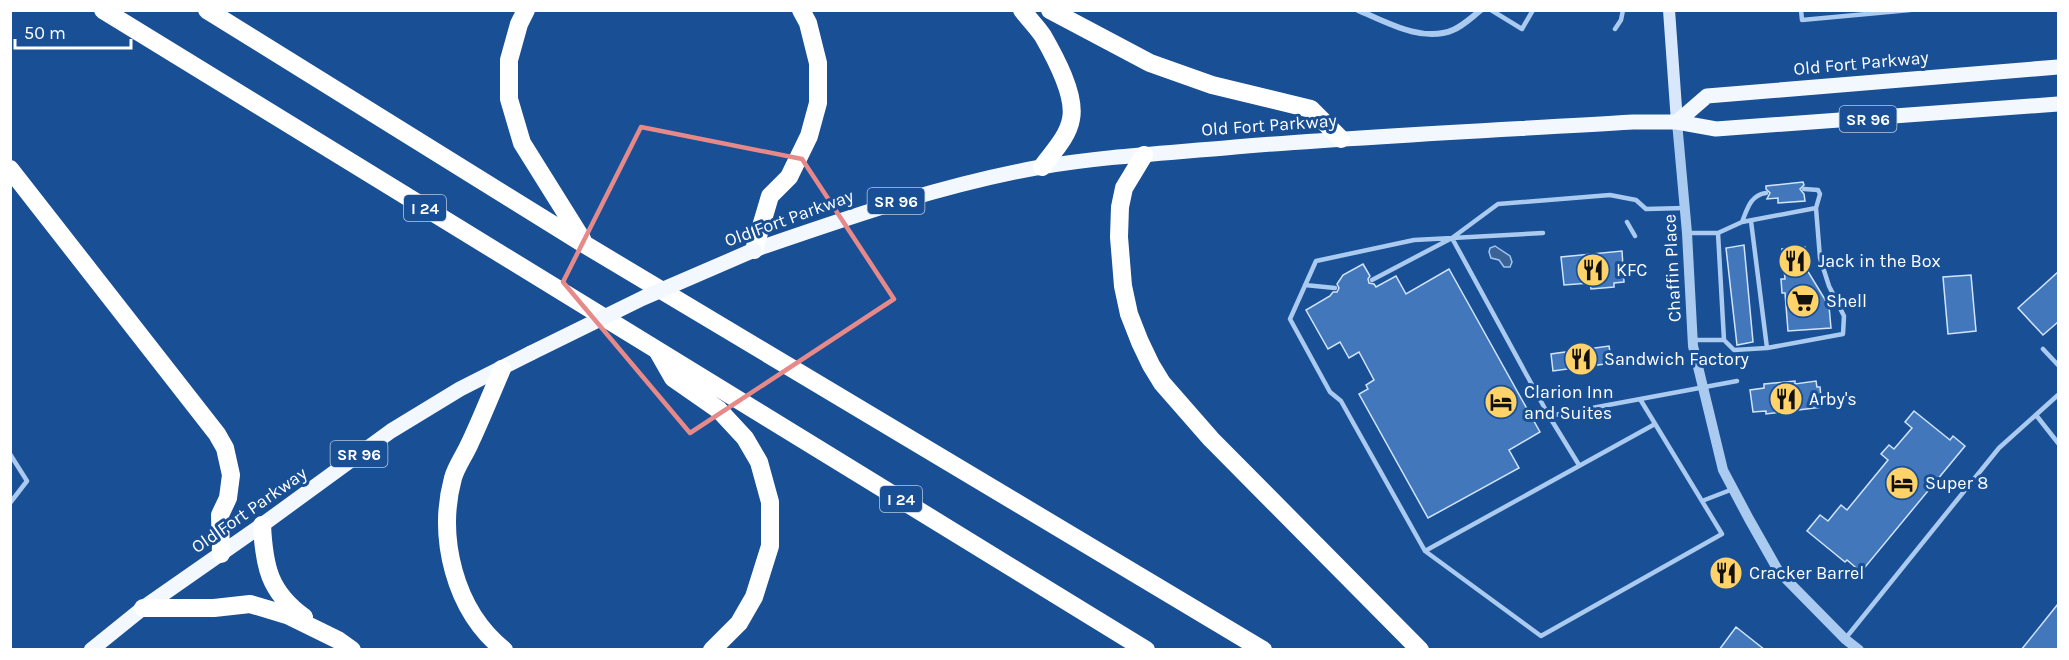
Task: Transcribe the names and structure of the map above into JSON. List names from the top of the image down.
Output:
{
  "streets": {
    "highway": ["I 24"],
    "main road": ["Old Fort Parkway", "SR 96"],
    "street": ["Chaffin Place"]
  },
  "crossings": [
    ["Old Fort Parkway", "Chaffin Place"]
  ],
  "places": {
    "restaurant": [
      "Jack in the Box",
      "KFC",
      "Sandwich Factory",
      "Arby's",
      "Cracker Barrel"
    ],
    "supermarket": ["Shell"],
    "hotel": ["Clarion Inn and Suites", "Super 8"]
  },
  "scale_bar": "50 m"
}
